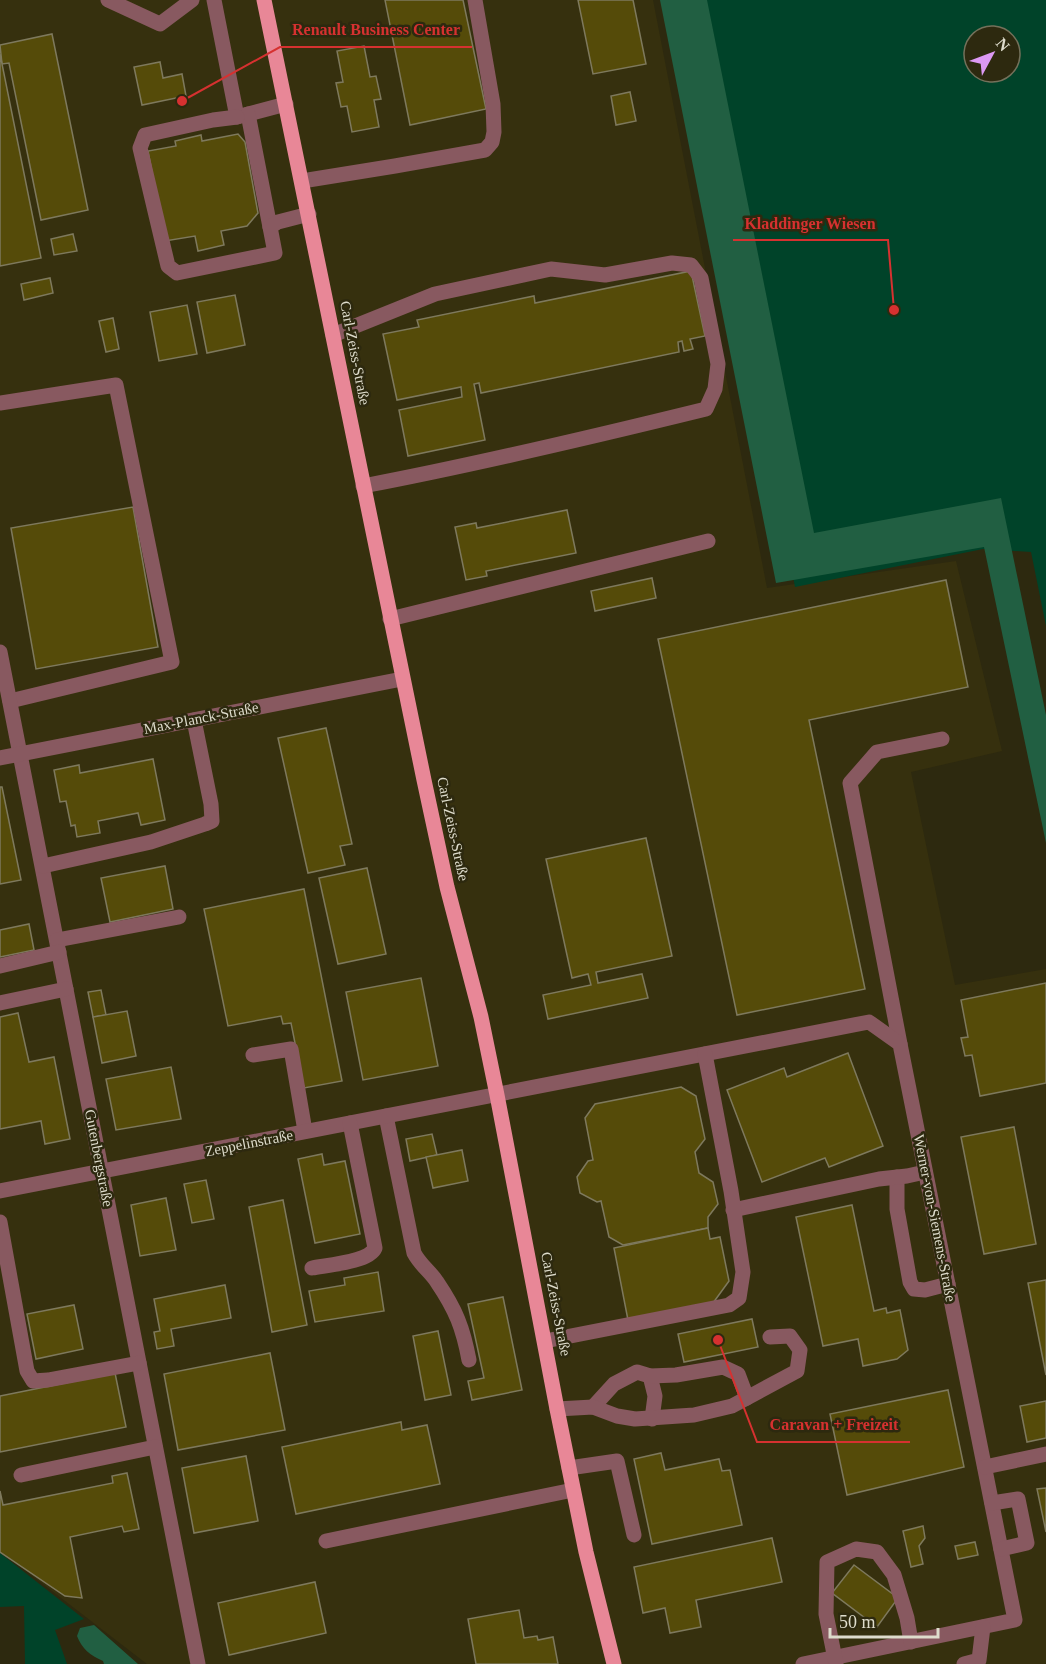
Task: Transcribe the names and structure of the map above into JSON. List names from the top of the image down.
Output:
{
  "streets": {
    "main road": ["Carl-Zeiss-Straße"],
    "street": [
      "Max-Planck-Straße",
      "Zeppelinstraße",
      "Gutenbergstraße",
      "Werner-von-Siemens-Straße"
    ]
  },
  "crossings": [
    ["Carl-Zeiss-Straße", "Max-Planck-Straße"],
    ["Carl-Zeiss-Straße", "Zeppelinstraße"],
    ["Max-Planck-Straße", "Gutenbergstraße"],
    ["Zeppelinstraße", "Gutenbergstraße"]
  ],
  "places": ["Renault Business Center", "Kladdinger Wiesen", "Caravan + Freizeit"],
  "scale_bar": "50 m",
  "north": "top right"
}
